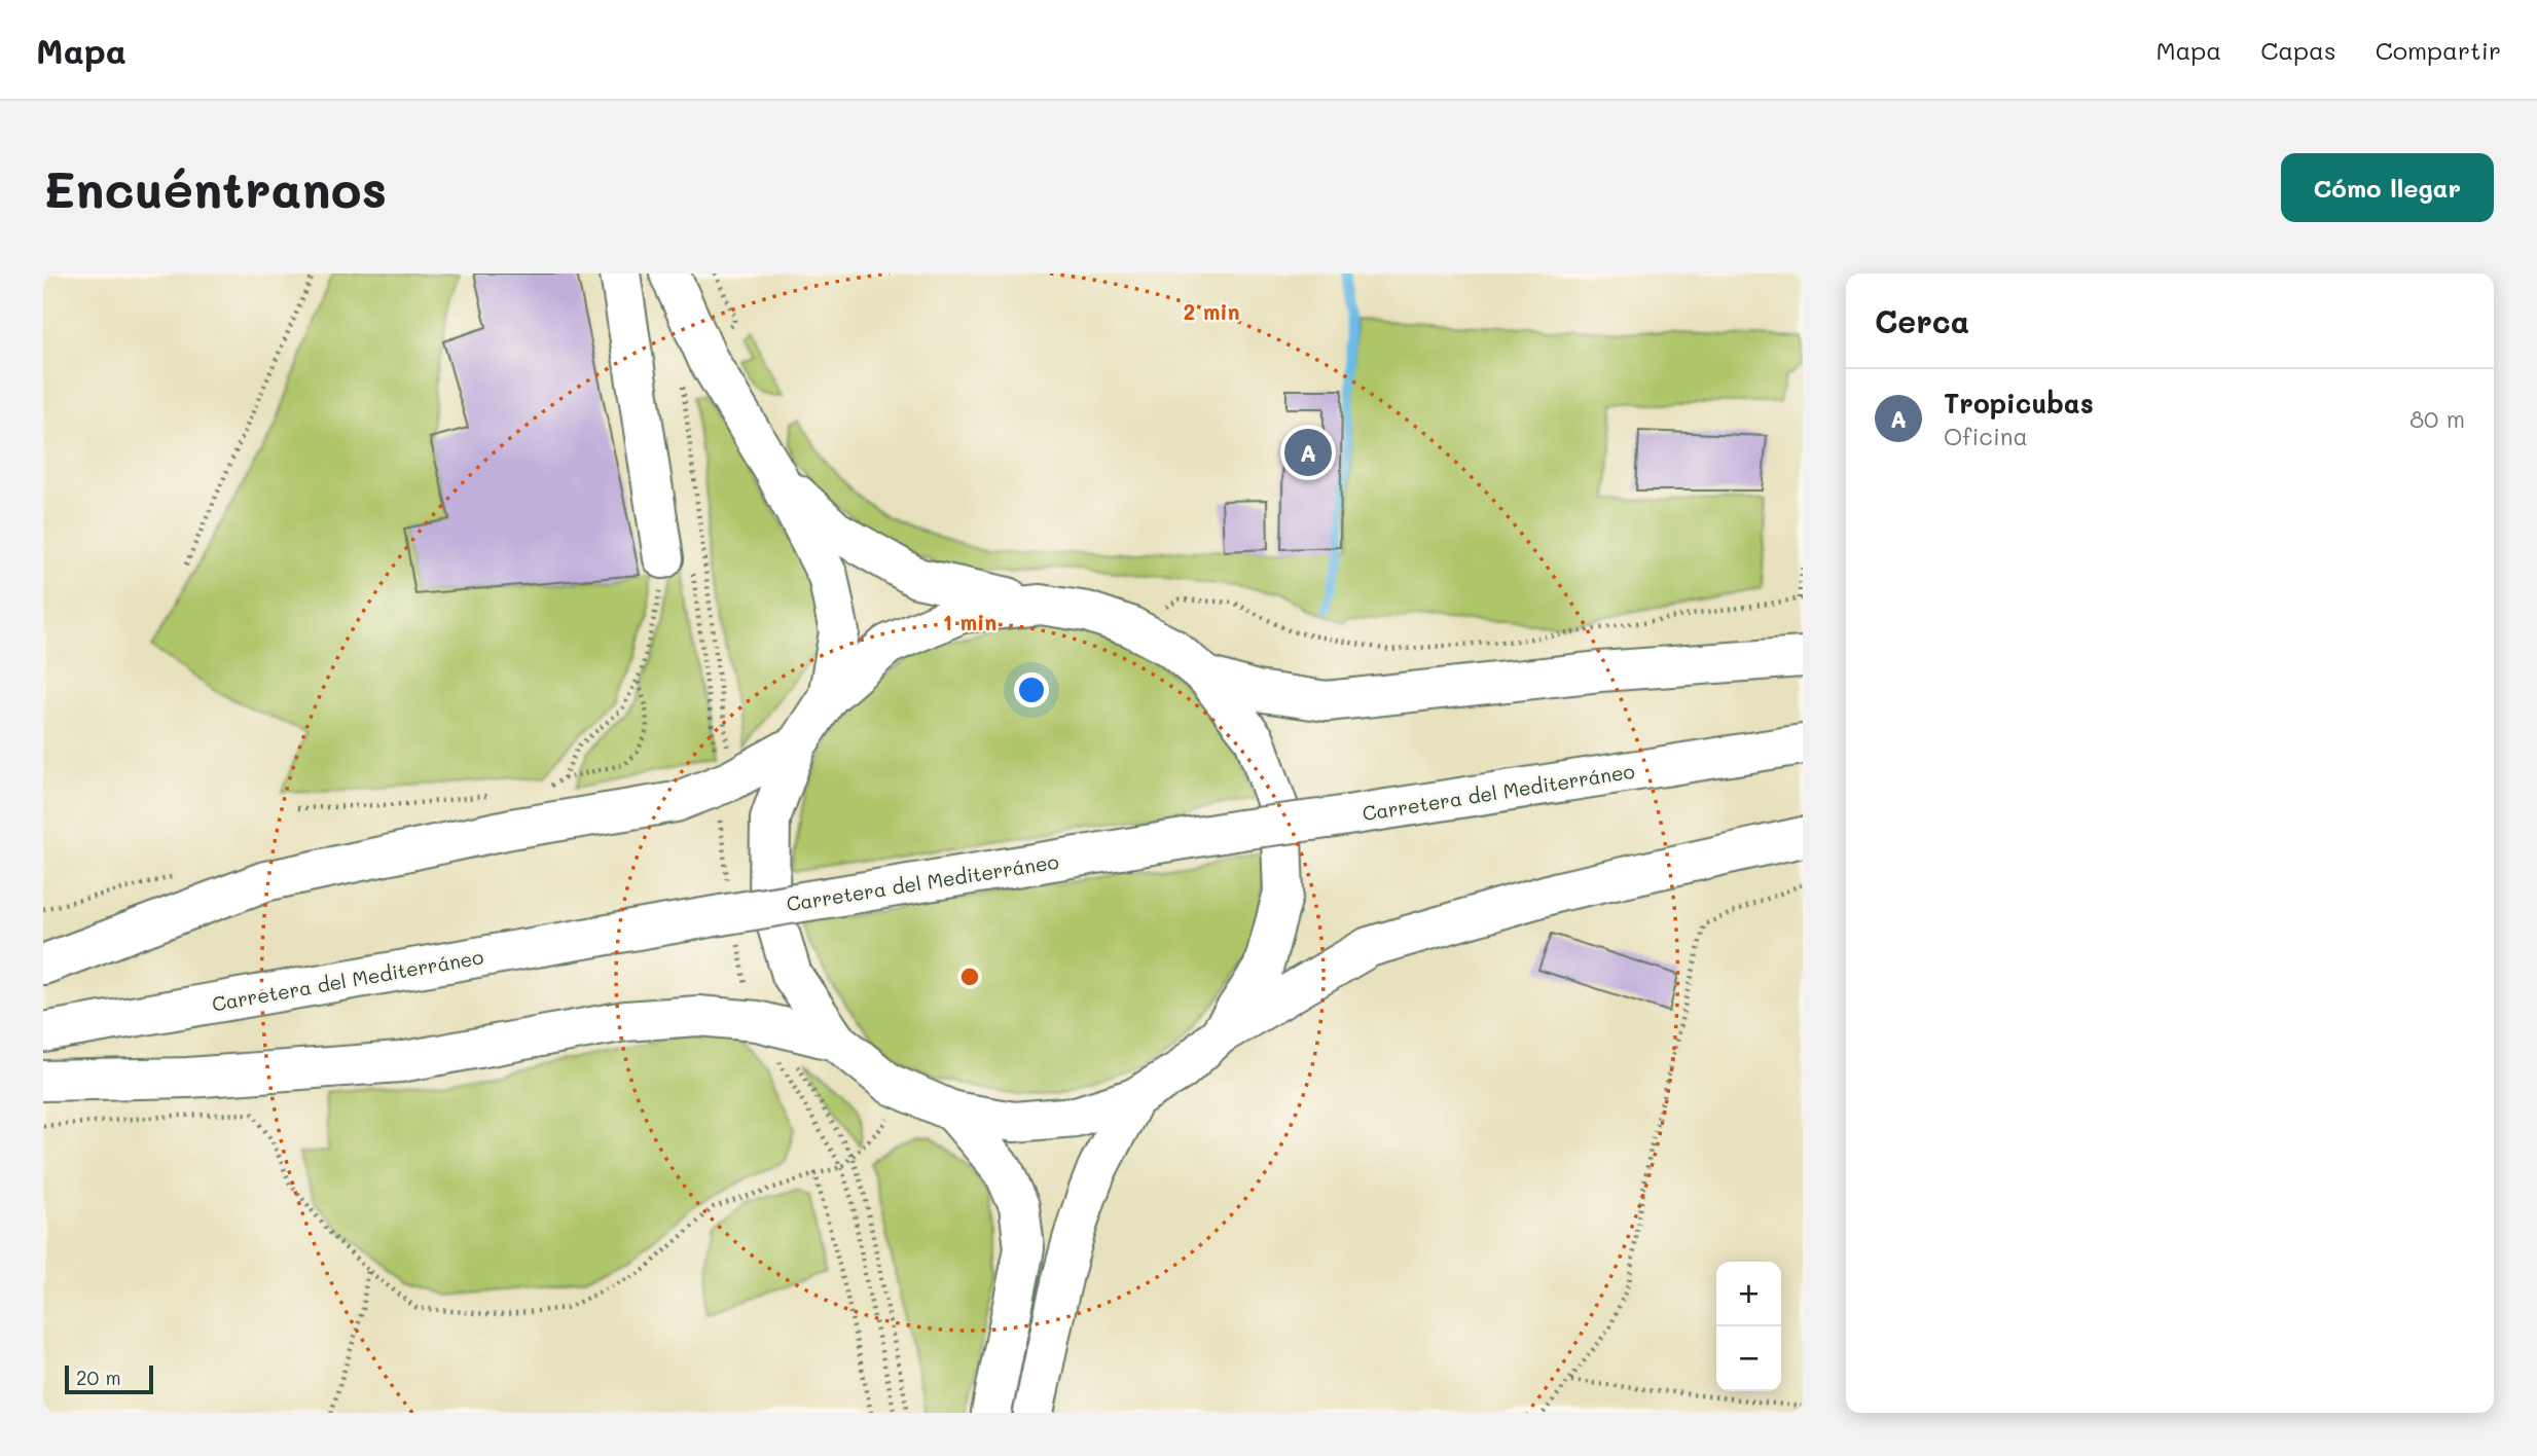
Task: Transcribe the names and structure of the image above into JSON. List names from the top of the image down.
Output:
{
  "streets": {
    "main road": ["Carretera del Mediterráneo"]
  },
  "scale_bar": "20 m",
  "page": {
    "header": "Mapa",
    "nav": ["Mapa", "Capas", "Compartir"],
    "buttons": "Cómo llegar",
    "title": "Encuéntranos",
    "heading": "Cerca",
    "list": [
      {
        "mark": "A",
        "name": "Tropicubas",
        "note": "Oficina",
        "value": "80 m"
      }
    ],
    "pins": "A",
    "map_buttons": ["+", "−"],
    "scale": "20 m"
  },
  "rings": ["2 min", "1 min"]
}
